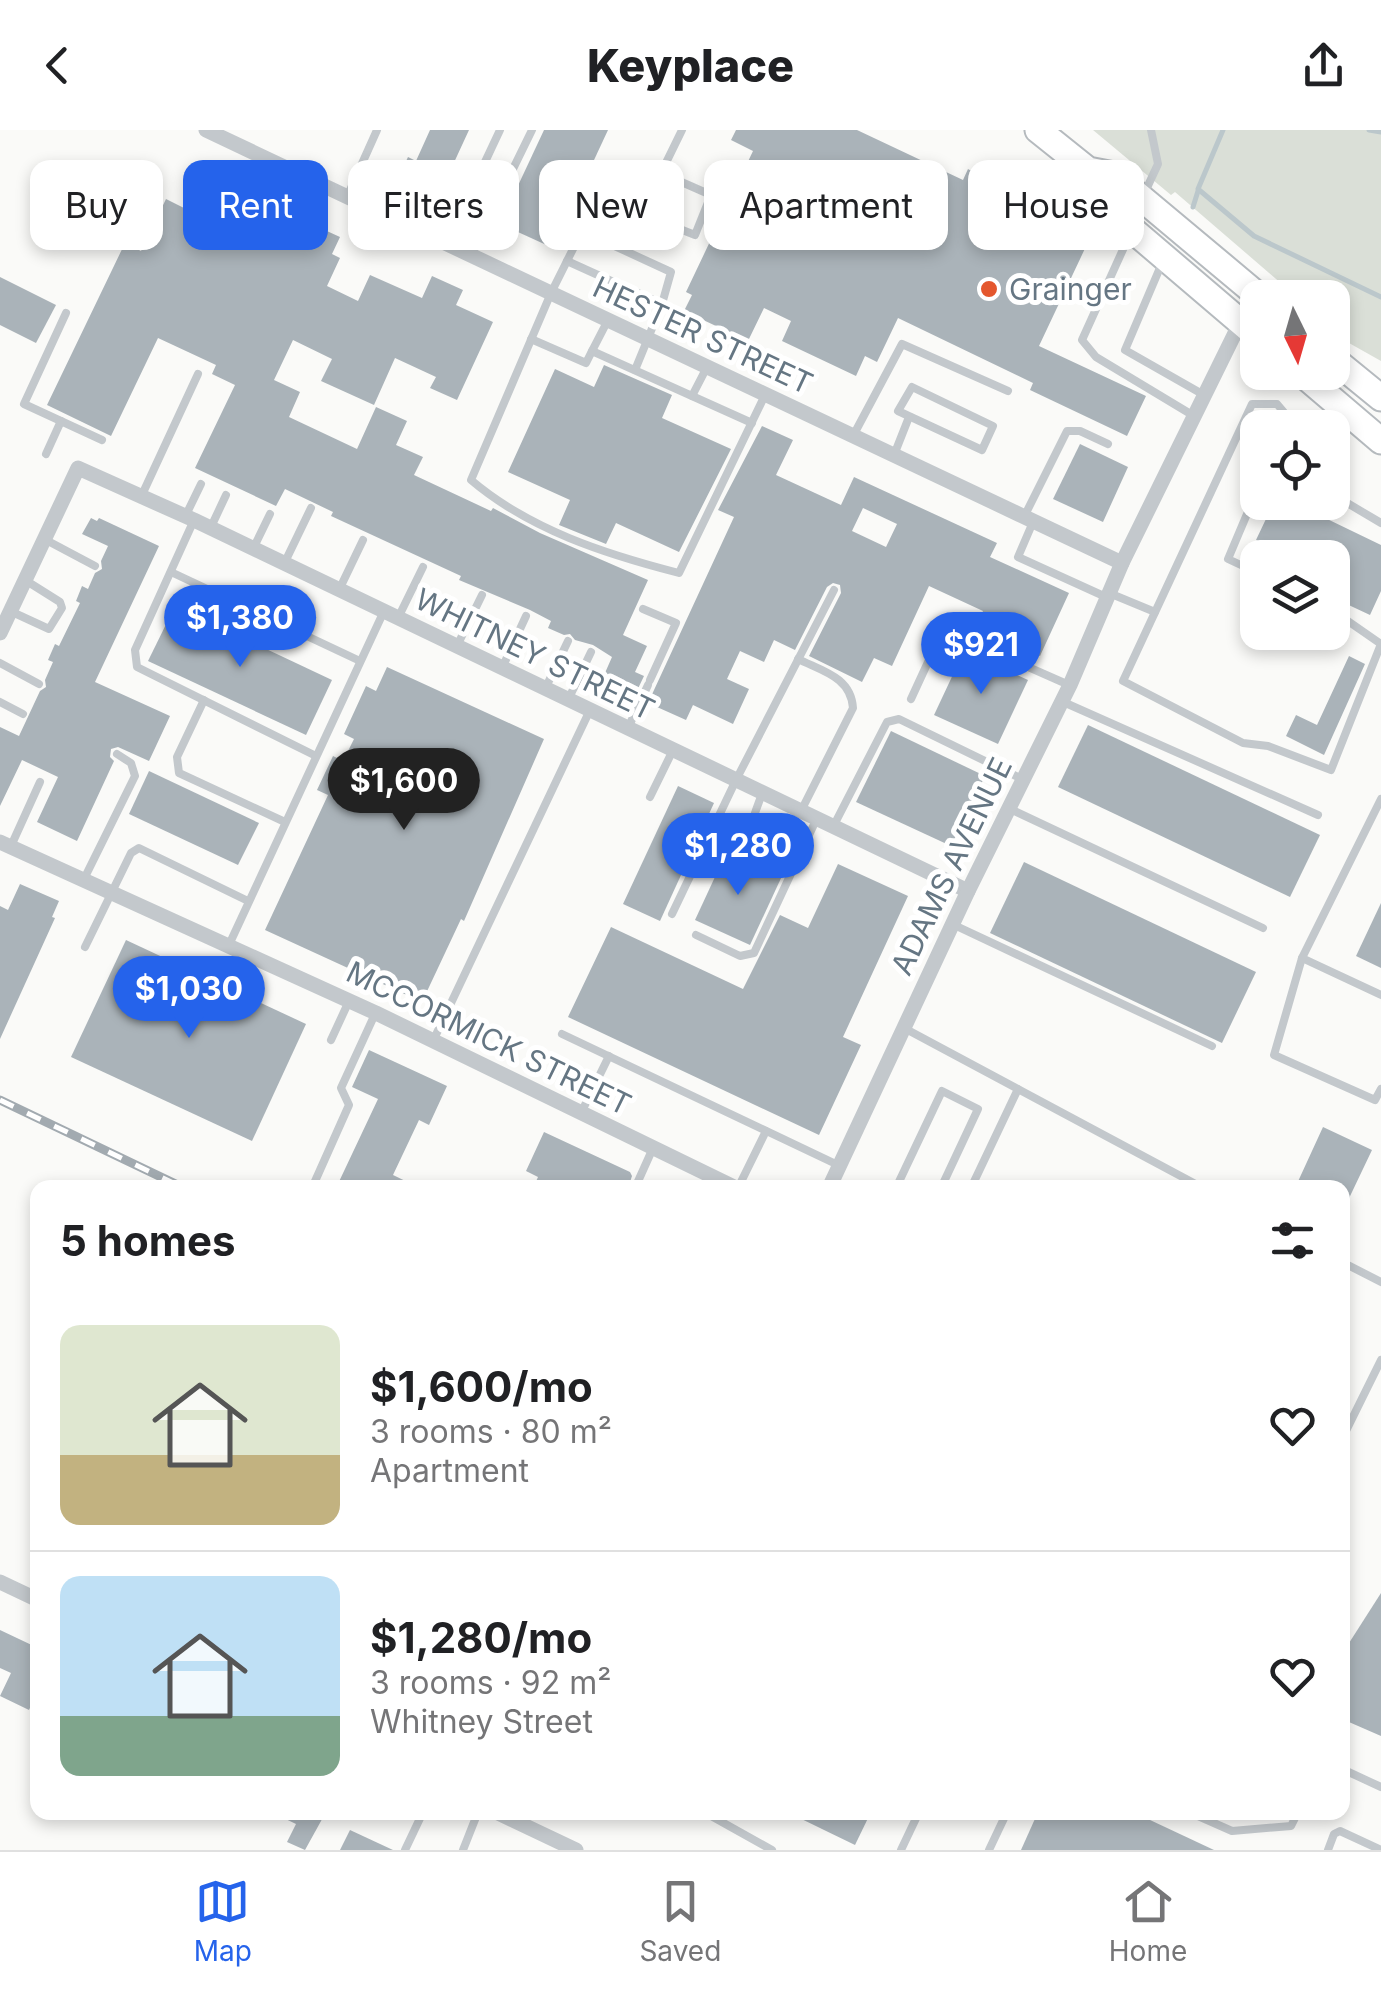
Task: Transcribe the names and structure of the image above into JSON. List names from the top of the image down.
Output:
{
  "streets": {
    "street": [
      "HESTER STREET",
      "WHITNEY STREET",
      "ADAMS AVENUE",
      "MCCORMICK STREET"
    ]
  },
  "crossings": [
    ["HESTER STREET", "ADAMS AVENUE"],
    ["WHITNEY STREET", "ADAMS AVENUE"]
  ],
  "places": ["Grainger"],
  "north": "bottom",
  "page": {
    "header": "Keyplace",
    "chip": [
      "Buy",
      "Rent",
      "Filters",
      "New",
      "Apartment",
      "House"
    ],
    "price": [
      "$1,380",
      "$921",
      "$1,600",
      "$1,280",
      "$1,030"
    ],
    "heading": "5 homes",
    "list": [
      {
        "name": "$1,600/mo",
        "note": "3 rooms · 80 m² · Apartment"
      },
      {
        "name": "$1,280/mo",
        "note": "3 rooms · 92 m² · Whitney Street"
      }
    ],
    "tabs": ["Map", "Saved", "Home"]
  }
}
